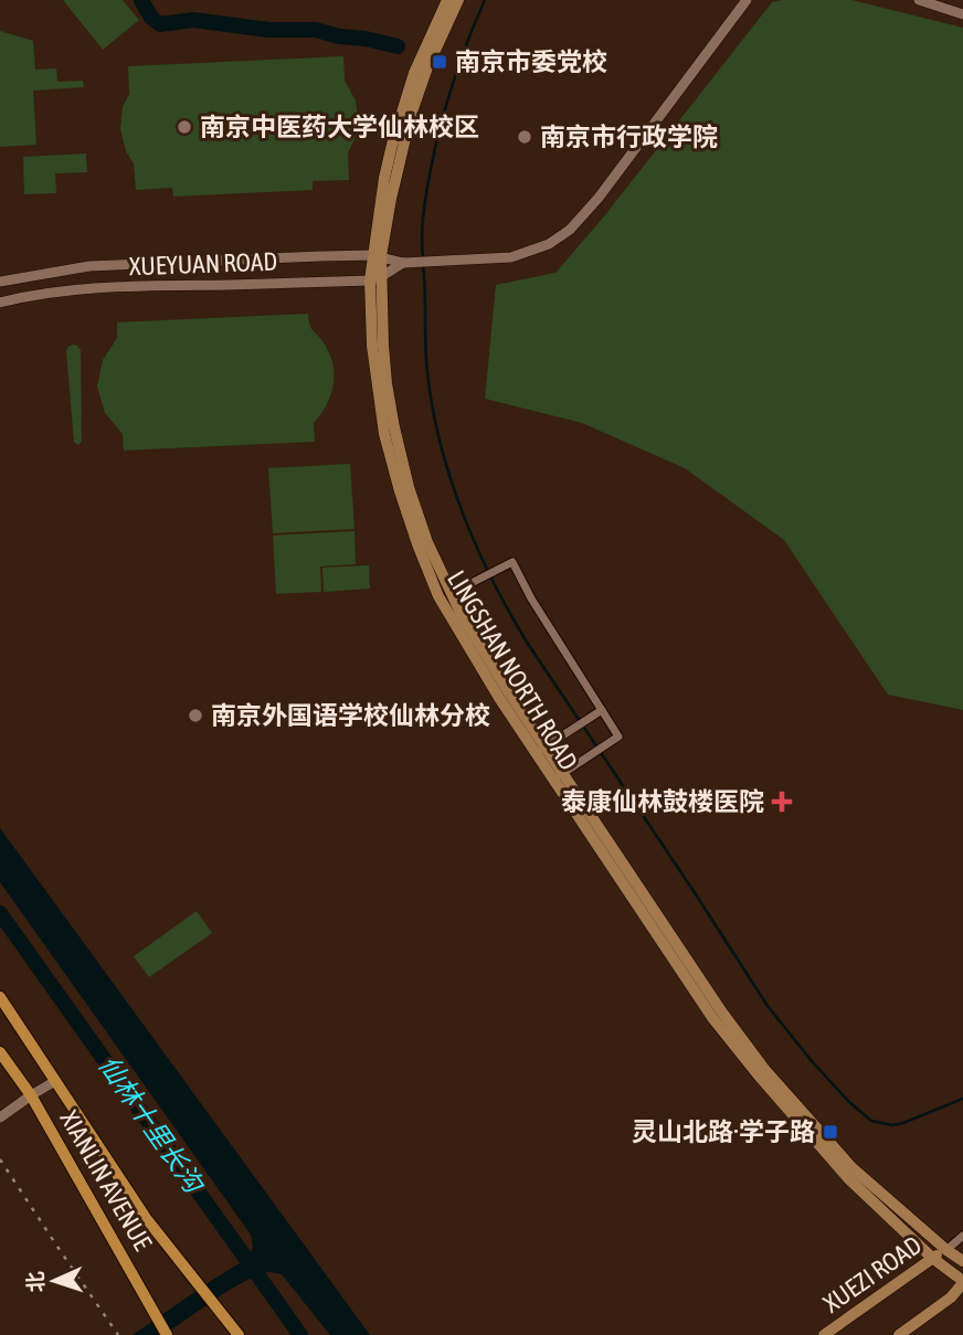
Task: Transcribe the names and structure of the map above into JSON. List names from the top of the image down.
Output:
{
  "streets": {
    "main road": ["LINGSHAN NORTH ROAD", "XIANLIN AVENUE", "XUEZI ROAD"],
    "street": ["XUEYUAN ROAD"]
  },
  "crossings": [
    ["XUEYUAN ROAD", "LINGSHAN NORTH ROAD"],
    ["LINGSHAN NORTH ROAD", "XUEZI ROAD"]
  ],
  "water": ["仙林十里长沟"],
  "places": {
    "transit": ["南京市委党校", "灵山北路·学子路"],
    "other": ["南京中医药大学仙林校区", "南京市行政学院", "南京外国语学校仙林分校"],
    "health": ["泰康仙林鼓楼医院"]
  },
  "north": "left"
}
